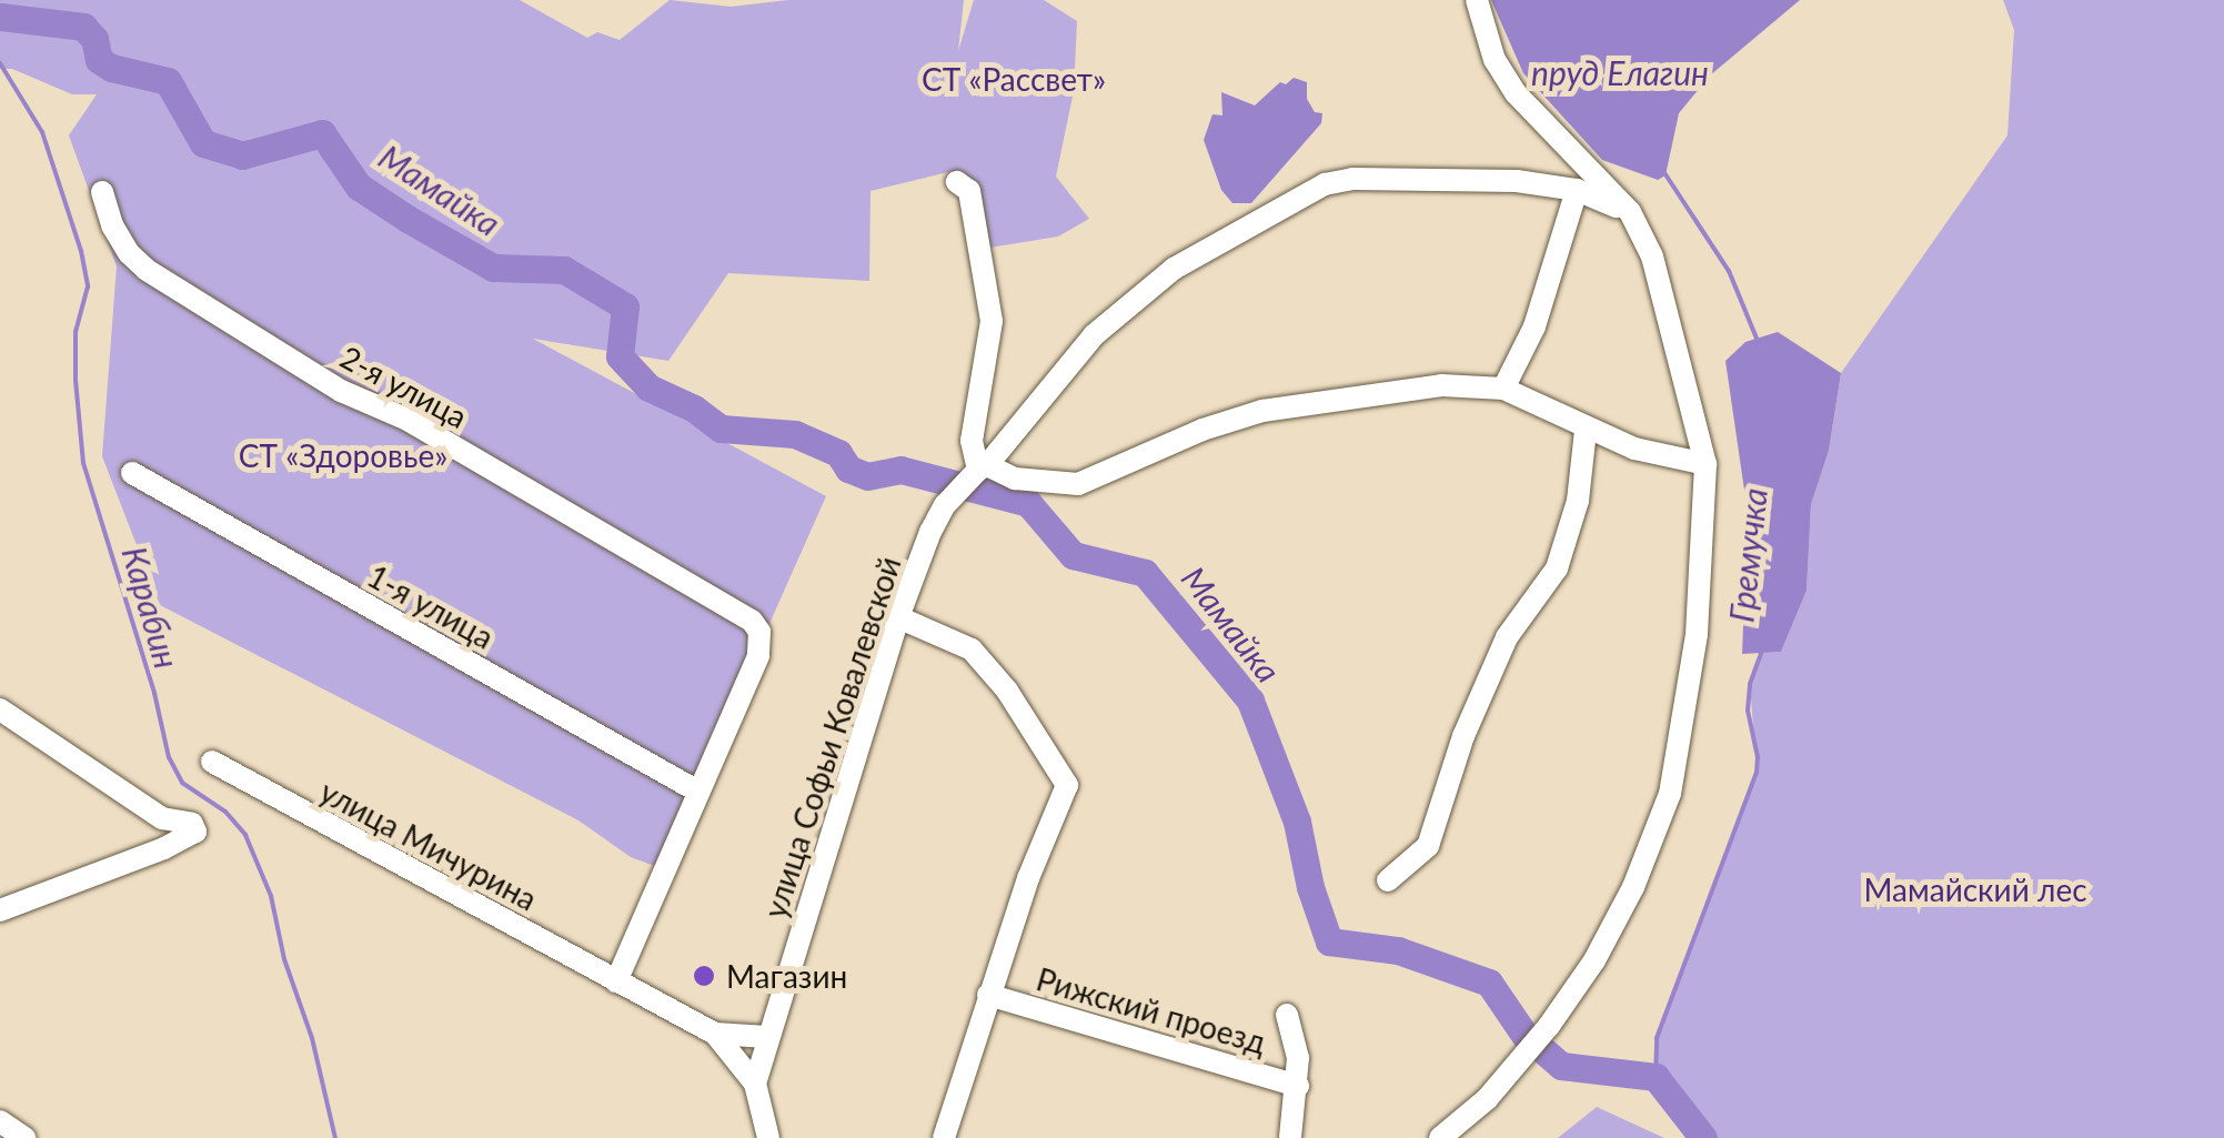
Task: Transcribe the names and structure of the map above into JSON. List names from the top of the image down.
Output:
{
  "streets": {
    "street": [
      "2-я улица",
      "1-я улица",
      "улица Софьи Ковалевской",
      "улица Мичурина",
      "Рижский проезд"
    ]
  },
  "crossings": [
    ["2-я улица", "1-я улица"],
    ["улица Софьи Ковалевской", "улица Мичурина"],
    ["улица Софьи Ковалевской", "Рижский проезд"]
  ],
  "water": [
    "пруд Елагин",
    "Мамайка",
    "Гремучка",
    "Карабин"
  ],
  "parks": ["СТ «Рассвет»", "СТ «Здоровье»", "Мамайский лес"],
  "places": ["Магазин"]
}
